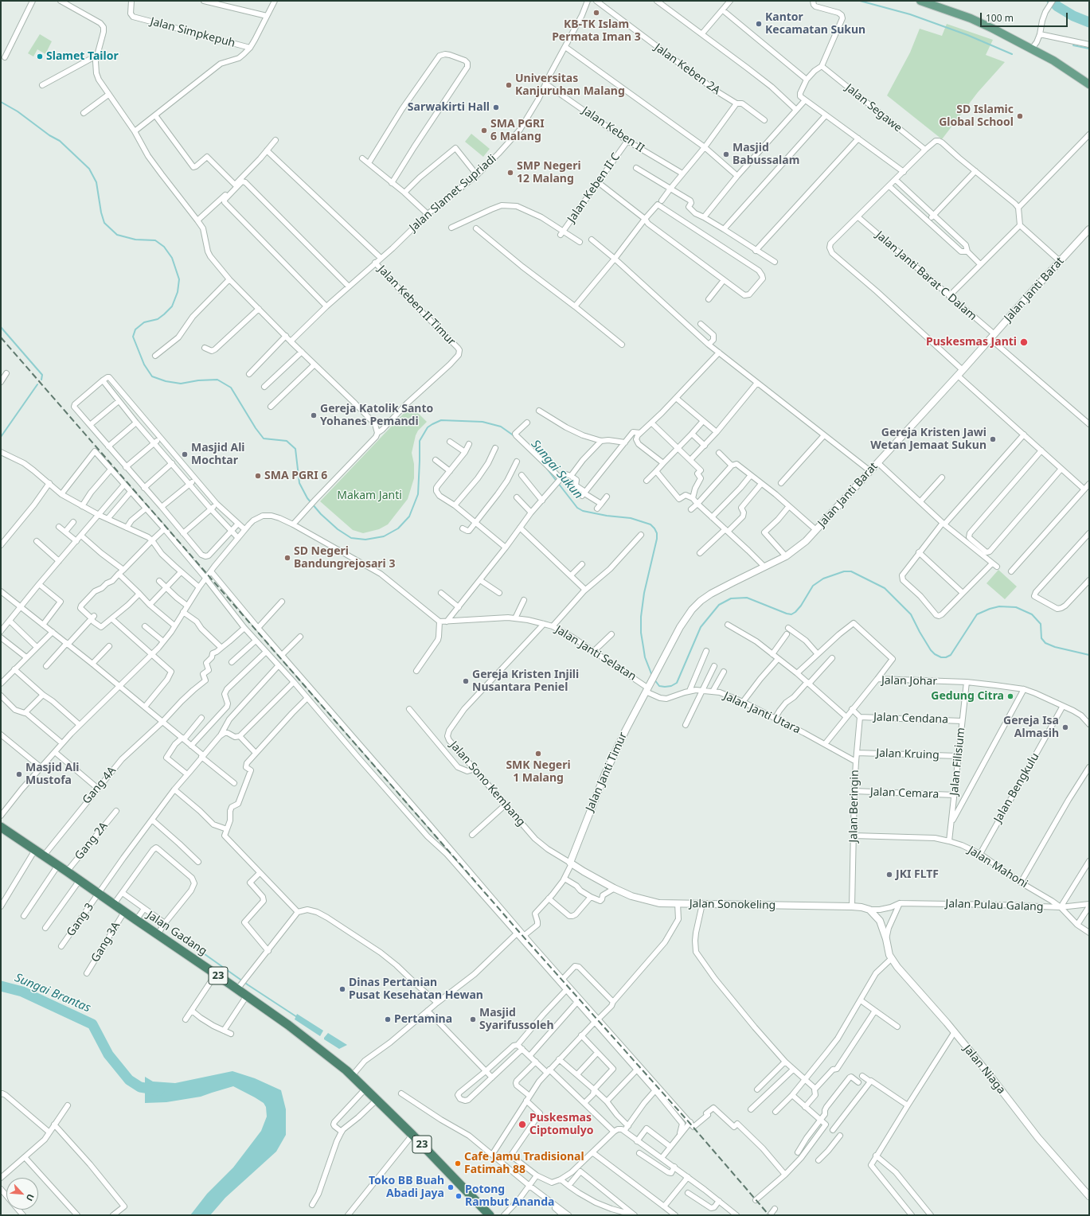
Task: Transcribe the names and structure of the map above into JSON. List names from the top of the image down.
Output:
{
  "streets": {
    "highway": ["Jalan Gadang", "23"],
    "street": [
      "Jalan Simpkepuh",
      "Jalan Keben 2A",
      "Jalan Segawe",
      "Jalan Keben II",
      "Jalan Keben II C",
      "Jalan Slamet Supriadi",
      "Jalan Janti Barat C Dalam",
      "Jalan Janti Barat",
      "Jalan Keben II Timur",
      "Jalan Janti Selatan",
      "Jalan Johar",
      "Jalan Janti Utara",
      "Jalan Cendana",
      "Jalan Kruing",
      "Jalan Filisium",
      "Jalan Janti Timur",
      "Jalan Sono Kembang",
      "Gang 4A",
      "Jalan Bengkulu",
      "Jalan Cemara",
      "Jalan Beringin",
      "Gang 2A",
      "Jalan Mahoni",
      "Jalan Sonokeling",
      "Jalan Pulau Galang",
      "Gang 3",
      "Gang 3A",
      "Jalan Niaga"
    ]
  },
  "crossings": [
    ["Jalan Keben II", "Jalan Keben II C"],
    ["Jalan Keben II", "Jalan Slamet Supriadi"],
    ["Jalan Slamet Supriadi", "Jalan Keben II Timur"],
    ["Jalan Janti Barat C Dalam", "Jalan Janti Barat"],
    ["Jalan Janti Barat", "Jalan Janti Selatan"],
    ["Jalan Janti Barat", "Jalan Janti Utara"],
    ["Jalan Janti Barat", "Jalan Janti Timur"],
    ["Jalan Janti Selatan", "Jalan Janti Utara"],
    ["Jalan Janti Selatan", "Jalan Janti Timur"],
    ["Jalan Janti Selatan", "Jalan Sono Kembang"],
    ["Jalan Johar", "Jalan Janti Utara"],
    ["Jalan Johar", "Jalan Filisium"],
    ["Jalan Johar", "Jalan Bengkulu"],
    ["Jalan Janti Utara", "Jalan Janti Timur"],
    ["Jalan Janti Utara", "Jalan Beringin"],
    ["Jalan Cendana", "Jalan Filisium"],
    ["Jalan Cendana", "Jalan Beringin"],
    ["Jalan Kruing", "Jalan Filisium"],
    ["Jalan Kruing", "Jalan Beringin"],
    ["Jalan Filisium", "Jalan Cemara"],
    ["Jalan Filisium", "Jalan Mahoni"],
    ["Jalan Janti Timur", "Jalan Sono Kembang"],
    ["Jalan Janti Timur", "Jalan Sonokeling"],
    ["Jalan Sono Kembang", "Jalan Sonokeling"],
    ["Gang 4A", "Jalan Gadang"],
    ["Jalan Bengkulu", "Jalan Mahoni"],
    ["Jalan Cemara", "Jalan Beringin"],
    ["Jalan Beringin", "Jalan Mahoni"],
    ["Jalan Beringin", "Jalan Sonokeling"],
    ["Gang 2A", "Jalan Gadang"],
    ["Jalan Mahoni", "Jalan Pulau Galang"],
    ["Jalan Sonokeling", "Jalan Pulau Galang"],
    ["Gang 3", "Jalan Gadang"],
    ["Jalan Gadang", "Gang 3A"],
    ["Jalan Gadang", "23"]
  ],
  "water": ["Sungai Sukun", "Sungai Brantas"],
  "parks": ["Makam Janti"],
  "places": [
    "KB-TK Islam Permata Iman 3",
    "Kantor Kecamatan Sukun",
    "Slamet Tailor",
    "Universitas Kanjuruhan Malang",
    "Sarwakirti Hall",
    "SD Islamic Global School",
    "SMA PGRI 6 Malang",
    "Masjid Babussalam",
    "SMP Negeri 12 Malang",
    "Puskesmas Janti",
    "Gereja Katolik Santo Yohanes Pemandi",
    "Gereja Kristen Jawi Wetan Jemaat Sukun",
    "Masjid Ali Mochtar",
    "SMA PGRI 6",
    "SD Negeri Bandungrejosari 3",
    "Gereja Kristen Injili Nusantara Peniel",
    "Gedung Citra",
    "Gereja Isa Almasih",
    "SMK Negeri 1 Malang",
    "Masjid Ali Mustofa",
    "JKI FLTF",
    "Dinas Pertanian Pusat Kesehatan Hewan",
    "Pertamina",
    "Masjid Syarifussoleh",
    "Puskesmas Ciptomulyo",
    "Cafe Jamu Tradisional Fatimah 88",
    "Toko BB Buah Abadi Jaya",
    "Potong Rambut Ananda"
  ],
  "scale_bar": "100 m",
  "north": "bottom right"
}
